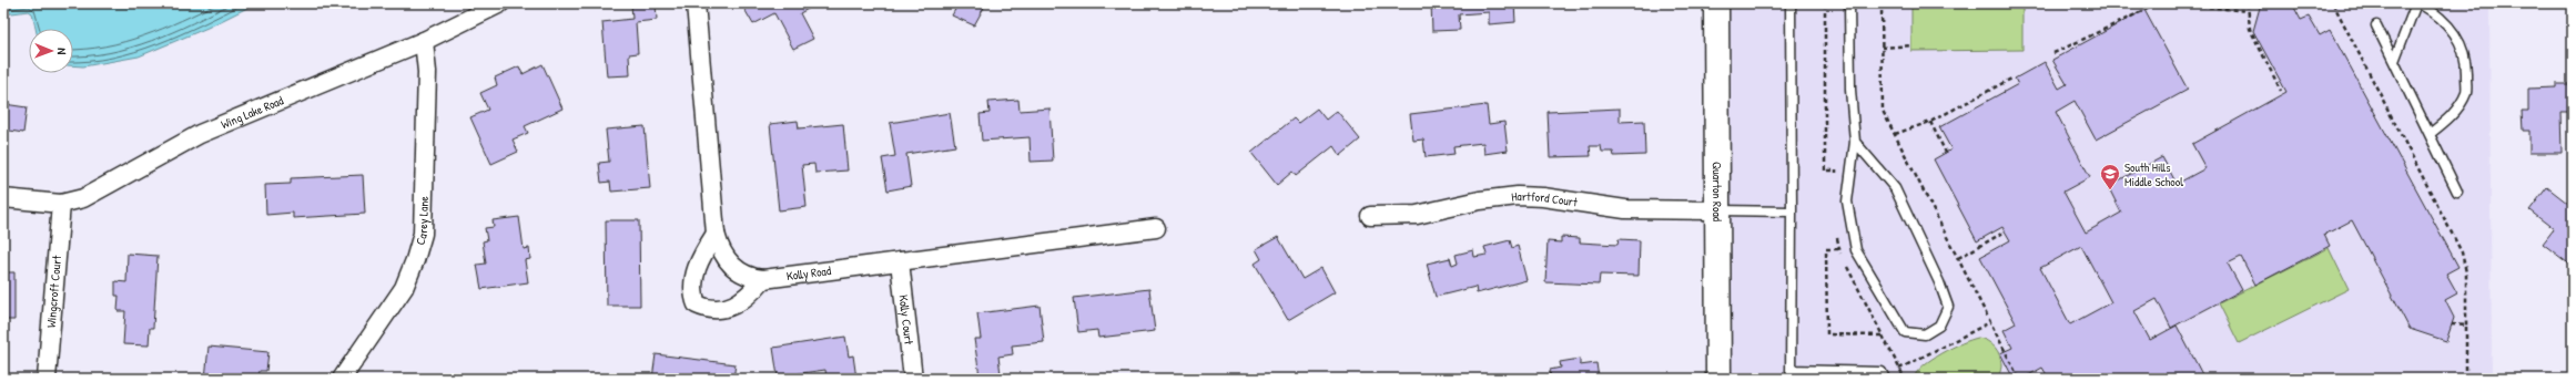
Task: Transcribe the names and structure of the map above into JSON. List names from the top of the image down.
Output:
{
  "streets": {
    "street": [
      "Wing Lake Road",
      "Quarton Road",
      "Hartford Court",
      "Carey Lane",
      "Kolly Road",
      "Wingcroft Court",
      "Kolly Court"
    ]
  },
  "crossings": [
    ["Wing Lake Road", "Carey Lane"],
    ["Wing Lake Road", "Wingcroft Court"],
    ["Quarton Road", "Hartford Court"],
    ["Kolly Road", "Kolly Court"]
  ],
  "places": {
    "school or university": ["South Hills Middle School"]
  },
  "north": "right"
}
